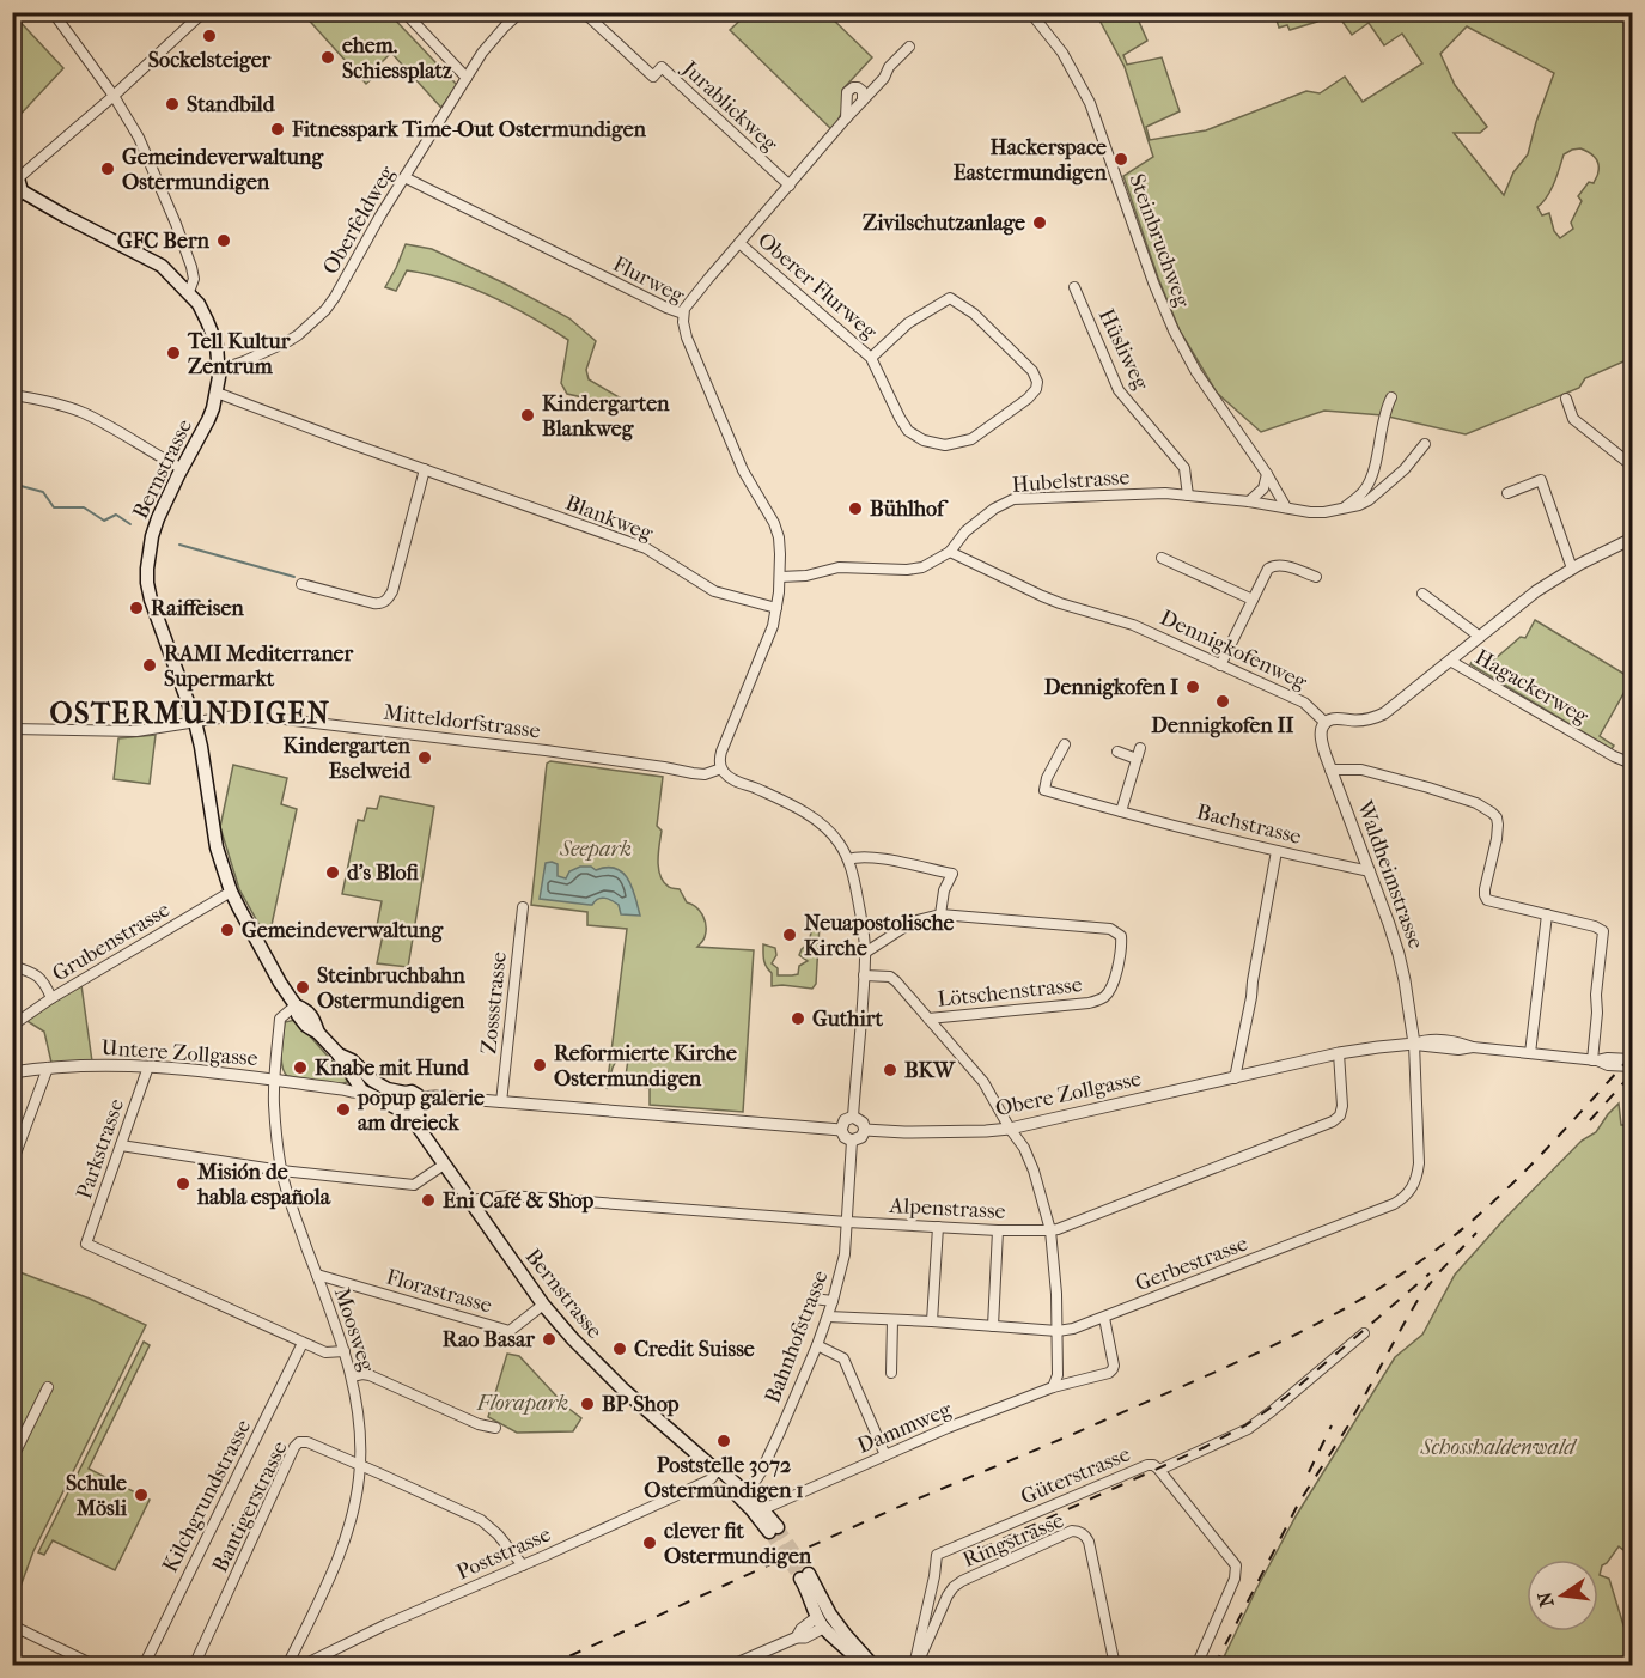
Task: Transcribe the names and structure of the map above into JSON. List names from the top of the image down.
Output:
{
  "streets": {
    "main road": ["Bernstrasse"],
    "street": [
      "Jurablickweg",
      "Oberfeldweg",
      "Steinbruchweg",
      "Flurweg",
      "Oberer Flurweg",
      "Hüsliweg",
      "Hubelstrasse",
      "Blankweg",
      "Dennigkofenweg",
      "Hagackerweg",
      "Mitteldorfstrasse",
      "Bachstrasse",
      "Waldheimstrasse",
      "Grubenstrasse",
      "Lötschenstrasse",
      "Zossstrasse",
      "Untere Zollgasse",
      "Obere Zollgasse",
      "Parkstrasse",
      "Alpenstrasse",
      "Gerbestrasse",
      "Florastrasse",
      "Moosweg",
      "Bahnhofstrasse",
      "Dammweg",
      "Güterstrasse",
      "Kilchgrundstrasse",
      "Bantigerstrasse",
      "Ringstrasse",
      "Poststrasse"
    ]
  },
  "crossings": [
    ["Jurablickweg", "Oberer Flurweg"],
    ["Oberfeldweg", "Flurweg"],
    ["Oberfeldweg", "Bernstrasse"],
    ["Steinbruchweg", "Hubelstrasse"],
    ["Flurweg", "Oberer Flurweg"],
    ["Flurweg", "Hubelstrasse"],
    ["Flurweg", "Blankweg"],
    ["Flurweg", "Mitteldorfstrasse"],
    ["Hüsliweg", "Hubelstrasse"],
    ["Bernstrasse", "Blankweg"],
    ["Bernstrasse", "Mitteldorfstrasse"],
    ["Bernstrasse", "Grubenstrasse"],
    ["Bernstrasse", "Untere Zollgasse"],
    ["Bernstrasse", "Alpenstrasse"],
    ["Bernstrasse", "Florastrasse"],
    ["Bernstrasse", "Moosweg"],
    ["Bernstrasse", "Bahnhofstrasse"],
    ["Bernstrasse", "Dammweg"],
    ["Bernstrasse", "Poststrasse"],
    ["Hubelstrasse", "Dennigkofenweg"],
    ["Dennigkofenweg", "Waldheimstrasse"],
    ["Bachstrasse", "Waldheimstrasse"],
    ["Waldheimstrasse", "Obere Zollgasse"],
    ["Waldheimstrasse", "Gerbestrasse"],
    ["Untere Zollgasse", "Parkstrasse"],
    ["Untere Zollgasse", "Moosweg"],
    ["Obere Zollgasse", "Alpenstrasse"],
    ["Obere Zollgasse", "Gerbestrasse"],
    ["Obere Zollgasse", "Bahnhofstrasse"],
    ["Parkstrasse", "Kilchgrundstrasse"],
    ["Alpenstrasse", "Bahnhofstrasse"],
    ["Gerbestrasse", "Bahnhofstrasse"],
    ["Gerbestrasse", "Dammweg"],
    ["Florastrasse", "Moosweg"],
    ["Moosweg", "Bantigerstrasse"],
    ["Güterstrasse", "Ringstrasse"],
    ["Bantigerstrasse", "Poststrasse"]
  ],
  "districts": ["OSTERMUNDIGEN"],
  "parks": ["Seepark", "Florapark", "Schosshaldenwald"],
  "places": [
    "Sockelsteiger",
    "ehem. Schiessplatz",
    "Standbild",
    "Fitnesspark Time-Out Ostermundigen",
    "Hackerspace Eastermundigen",
    "Gemeindeverwaltung Ostermundigen",
    "Zivilschutzanlage",
    "GFC Bern",
    "Tell Kultur Zentrum",
    "Kindergarten Blankweg",
    "Bühlhof",
    "Raiffeisen",
    "RAMI Mediterraner Supermarkt",
    "Dennigkofen I",
    "Dennigkofen II",
    "Kindergarten Eselweid",
    "d's Blofi",
    "Gemeindeverwaltung",
    "Neuapostolische Kirche",
    "Steinbruchbahn Ostermundigen",
    "Guthirt",
    "Reformierte Kirche Ostermundigen",
    "Knabe mit Hund",
    "BKW",
    "popup galerie am dreieck",
    "Misión de habla española",
    "Eni Café & Shop",
    "Rao Basar",
    "Credit Suisse",
    "BP Shop",
    "Poststelle 3072 Ostermundigen 1",
    "Schule Mösli",
    "clever fit Ostermundigen"
  ],
  "north": "left"
}
